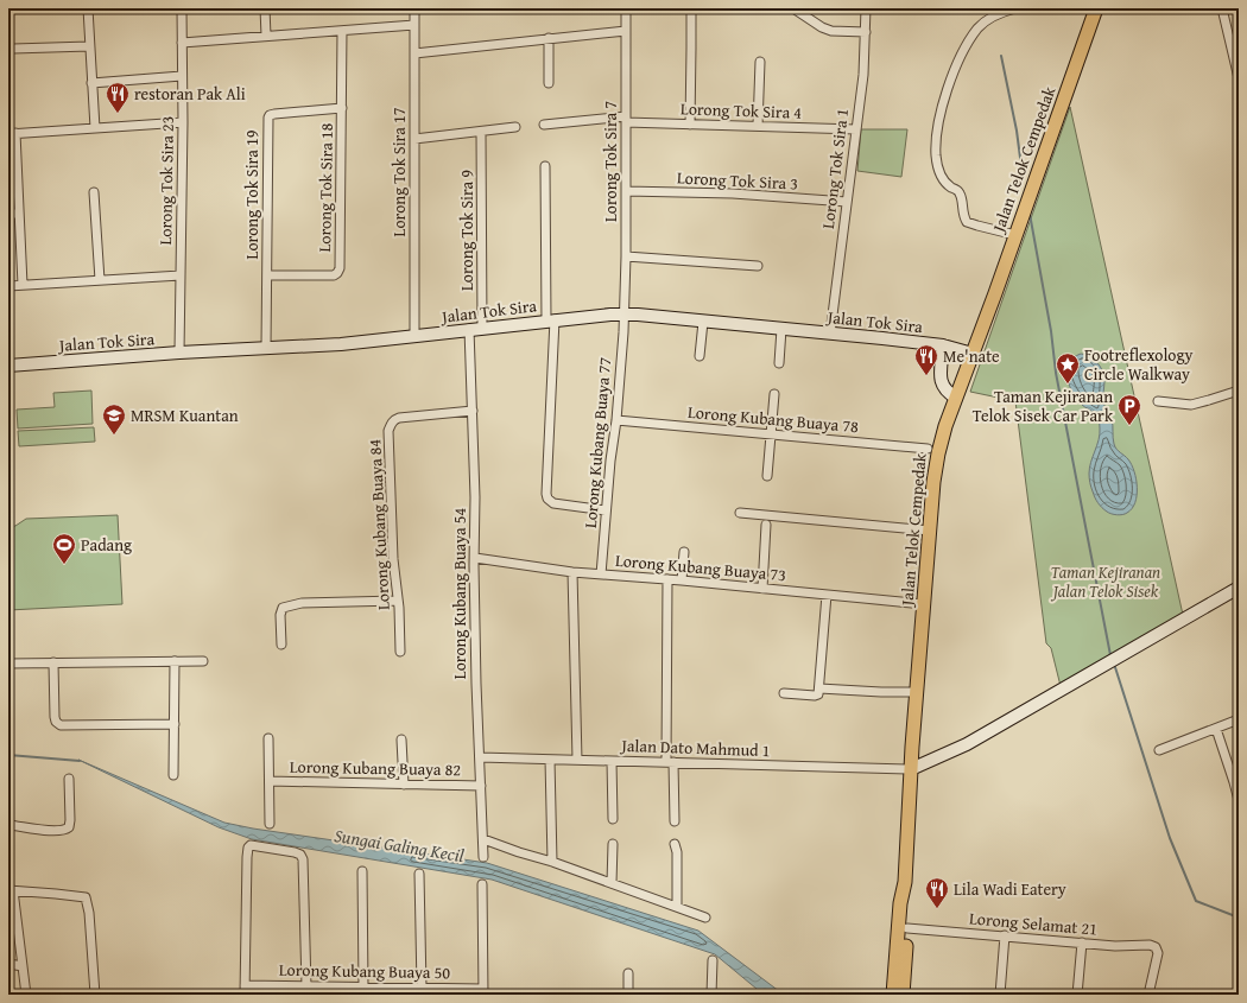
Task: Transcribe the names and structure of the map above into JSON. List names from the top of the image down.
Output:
{
  "streets": {
    "main road": ["Jalan Telok Cempedak"],
    "street": [
      "Lorong Tok Sira 4",
      "Lorong Tok Sira 7",
      "Lorong Tok Sira 1",
      "Lorong Tok Sira 17",
      "Lorong Tok Sira 23",
      "Lorong Tok Sira 3",
      "Lorong Tok Sira 18",
      "Lorong Tok Sira 19",
      "Lorong Tok Sira 9",
      "Jalan Tok Sira",
      "Lorong Kubang Buaya 78",
      "Lorong Kubang Buaya 77",
      "Lorong Kubang Buaya 84",
      "Lorong Kubang Buaya 73",
      "Lorong Kubang Buaya 54",
      "Jalan Dato Mahmud 1",
      "Lorong Kubang Buaya 82",
      "Lorong Selamat 21",
      "Lorong Kubang Buaya 50"
    ]
  },
  "crossings": [
    ["Lorong Tok Sira 4", "Lorong Tok Sira 7"],
    ["Lorong Tok Sira 4", "Lorong Tok Sira 1"],
    ["Jalan Telok Cempedak", "Jalan Tok Sira"],
    ["Jalan Telok Cempedak", "Lorong Kubang Buaya 73"],
    ["Jalan Telok Cempedak", "Jalan Dato Mahmud 1"],
    ["Jalan Telok Cempedak", "Lorong Selamat 21"],
    ["Lorong Tok Sira 7", "Lorong Tok Sira 3"],
    ["Lorong Tok Sira 7", "Jalan Tok Sira"],
    ["Lorong Tok Sira 7", "Lorong Kubang Buaya 77"],
    ["Lorong Tok Sira 1", "Lorong Tok Sira 3"],
    ["Lorong Tok Sira 1", "Jalan Tok Sira"],
    ["Lorong Tok Sira 17", "Jalan Tok Sira"],
    ["Lorong Tok Sira 23", "Jalan Tok Sira"],
    ["Lorong Tok Sira 18", "Lorong Tok Sira 19"],
    ["Lorong Tok Sira 19", "Jalan Tok Sira"],
    ["Lorong Tok Sira 9", "Jalan Tok Sira"],
    ["Jalan Tok Sira", "Lorong Kubang Buaya 77"],
    ["Jalan Tok Sira", "Lorong Kubang Buaya 54"],
    ["Lorong Kubang Buaya 78", "Lorong Kubang Buaya 77"],
    ["Lorong Kubang Buaya 77", "Lorong Kubang Buaya 73"],
    ["Lorong Kubang Buaya 84", "Lorong Kubang Buaya 54"],
    ["Lorong Kubang Buaya 73", "Lorong Kubang Buaya 54"],
    ["Lorong Kubang Buaya 54", "Jalan Dato Mahmud 1"],
    ["Lorong Kubang Buaya 54", "Lorong Kubang Buaya 82"]
  ],
  "water": ["Sungai Galing Kecil"],
  "parks": ["Taman Kejiranan Jalan Telok Sisek"],
  "places": {
    "restaurant": ["restoran Pak Ali", "Me'nate", "Lila Wadi Eatery"],
    "place": ["Footreflexology Circle Walkway"],
    "parking": ["Taman Kejiranan Telok Sisek Car Park"],
    "school or university": ["MRSM Kuantan"],
    "sports": ["Padang"]
  }
}
